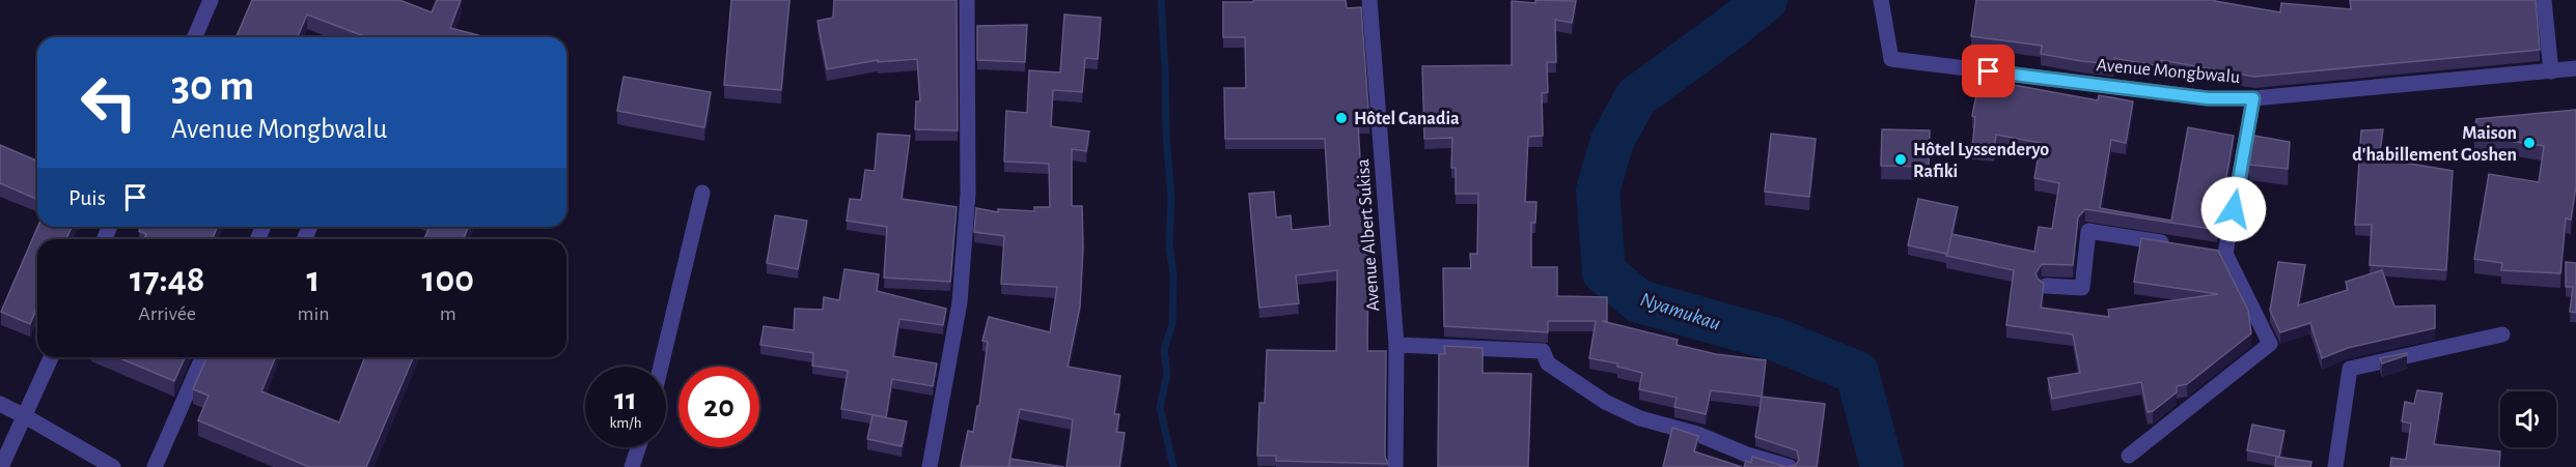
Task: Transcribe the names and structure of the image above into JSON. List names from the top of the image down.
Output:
{
  "streets": {
    "street": ["Avenue Mongbwalu", "Avenue Albert Sukisa"]
  },
  "water": ["Nyamukau"],
  "places": ["Hôtel Canadia", "Maison d'habillement Goshen", "Hôtel Lyssenderyo Rafiki"],
  "page": {
    "turn": ["30 m", "Avenue Mongbwalu"],
    "then": "Puis",
    "eta": [
      "17:48",
      "Arrivée",
      "1",
      "min",
      "100",
      "m"
    ],
    "speed": "11 km/h",
    "limit": "20"
  }
}
